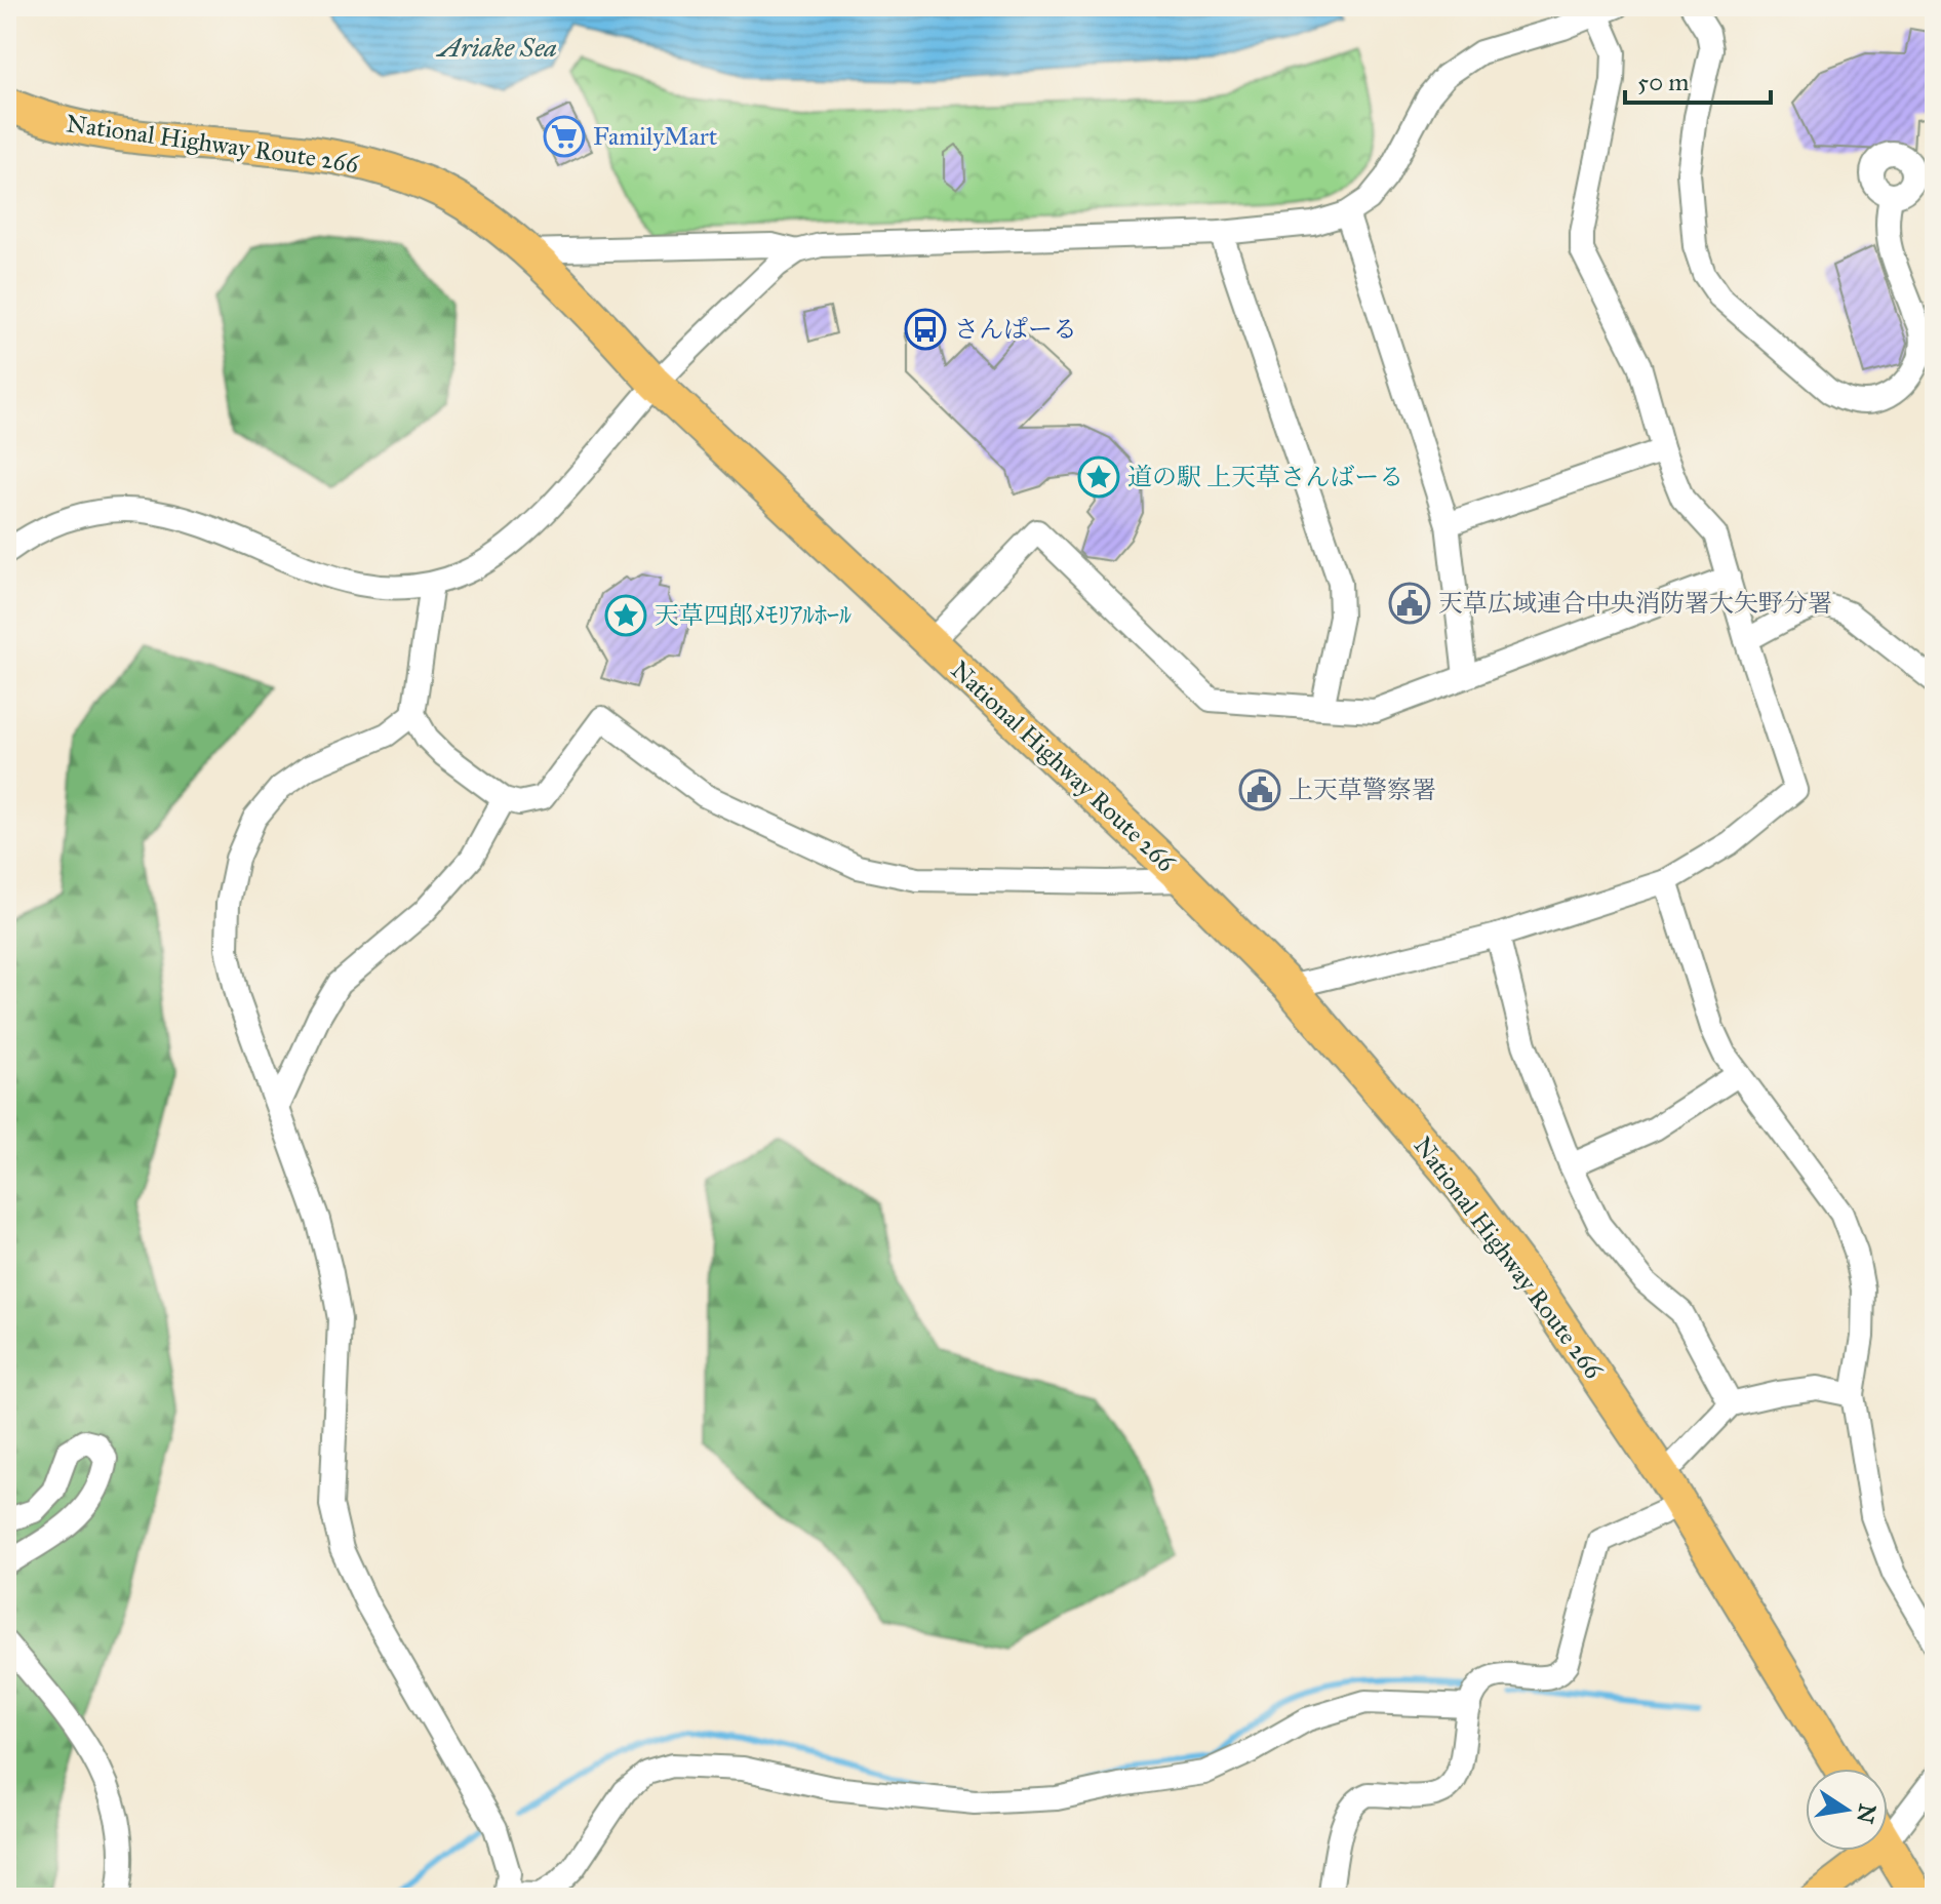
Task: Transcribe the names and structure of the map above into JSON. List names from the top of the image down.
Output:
{
  "streets": {
    "highway": ["National Highway Route 266"]
  },
  "water": ["Ariake Sea"],
  "places": {
    "supermarket": ["FamilyMart"],
    "bus stop": ["さんぱーる"],
    "place": ["道の駅 上天草さんばーる", "天草四郎ﾒﾓﾘｱﾙﾎｰﾙ"],
    "public building": ["天草広域連合中央消防署大矢野分署", "上天草警察署"]
  },
  "scale_bar": "50 m",
  "north": "right"
}
